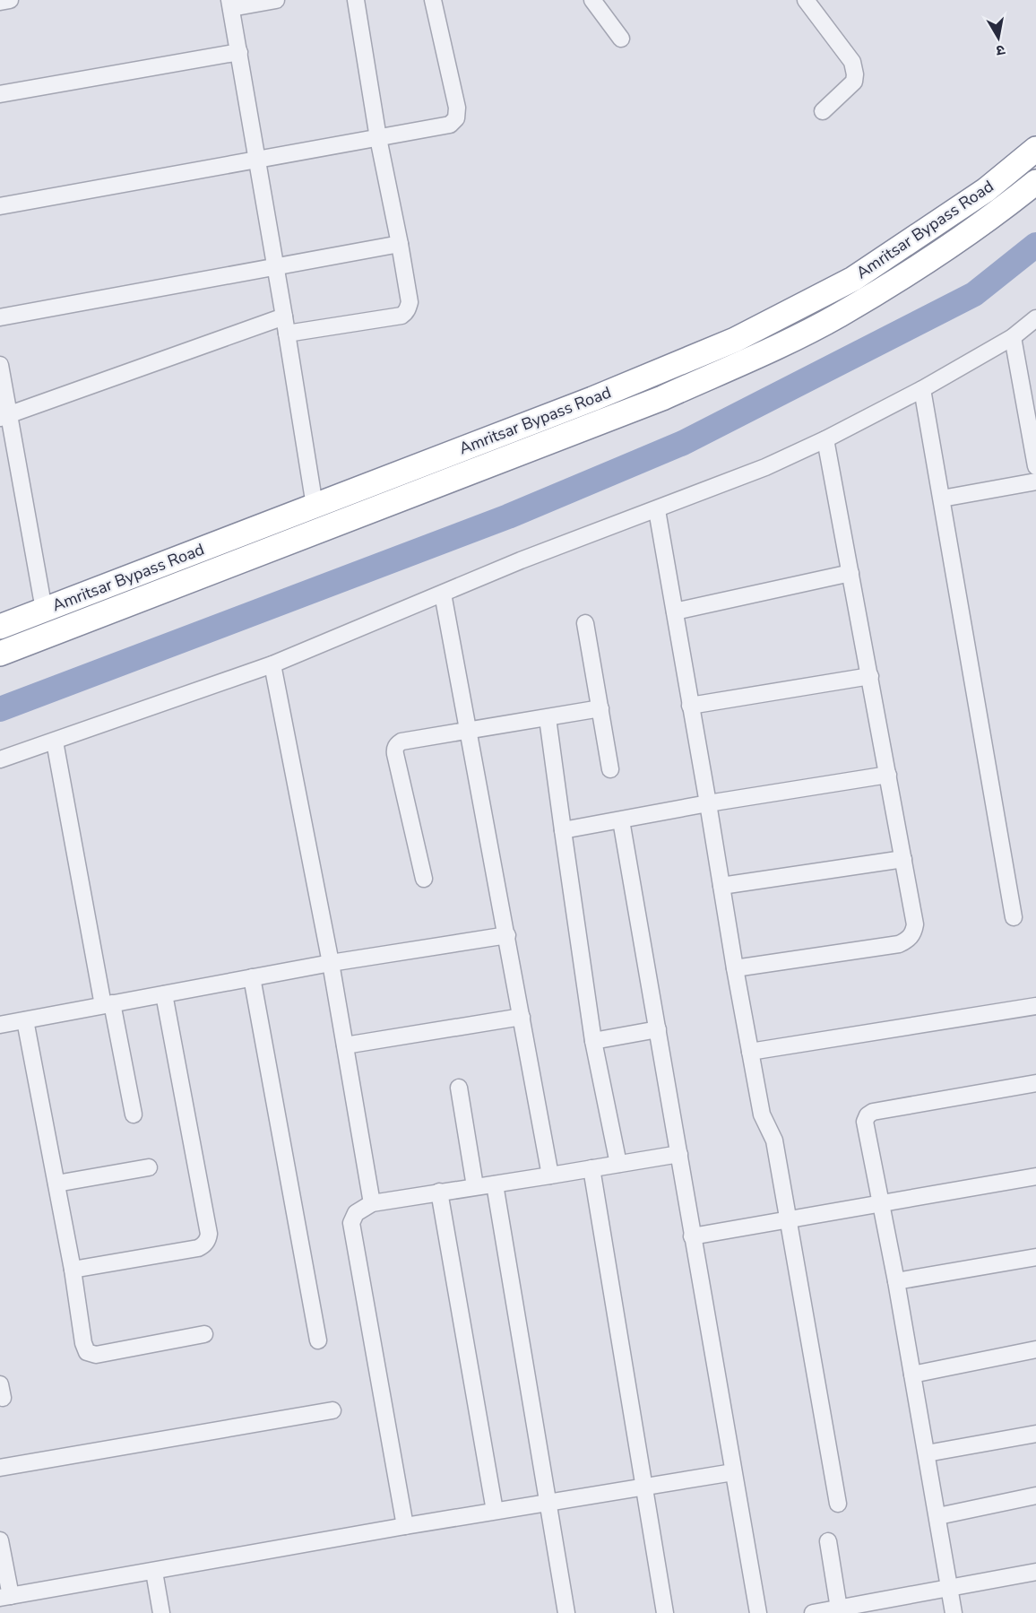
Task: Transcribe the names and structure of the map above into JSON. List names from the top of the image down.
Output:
{
  "streets": {
    "highway": ["Amritsar Bypass Road"]
  },
  "north": "bottom"
}
